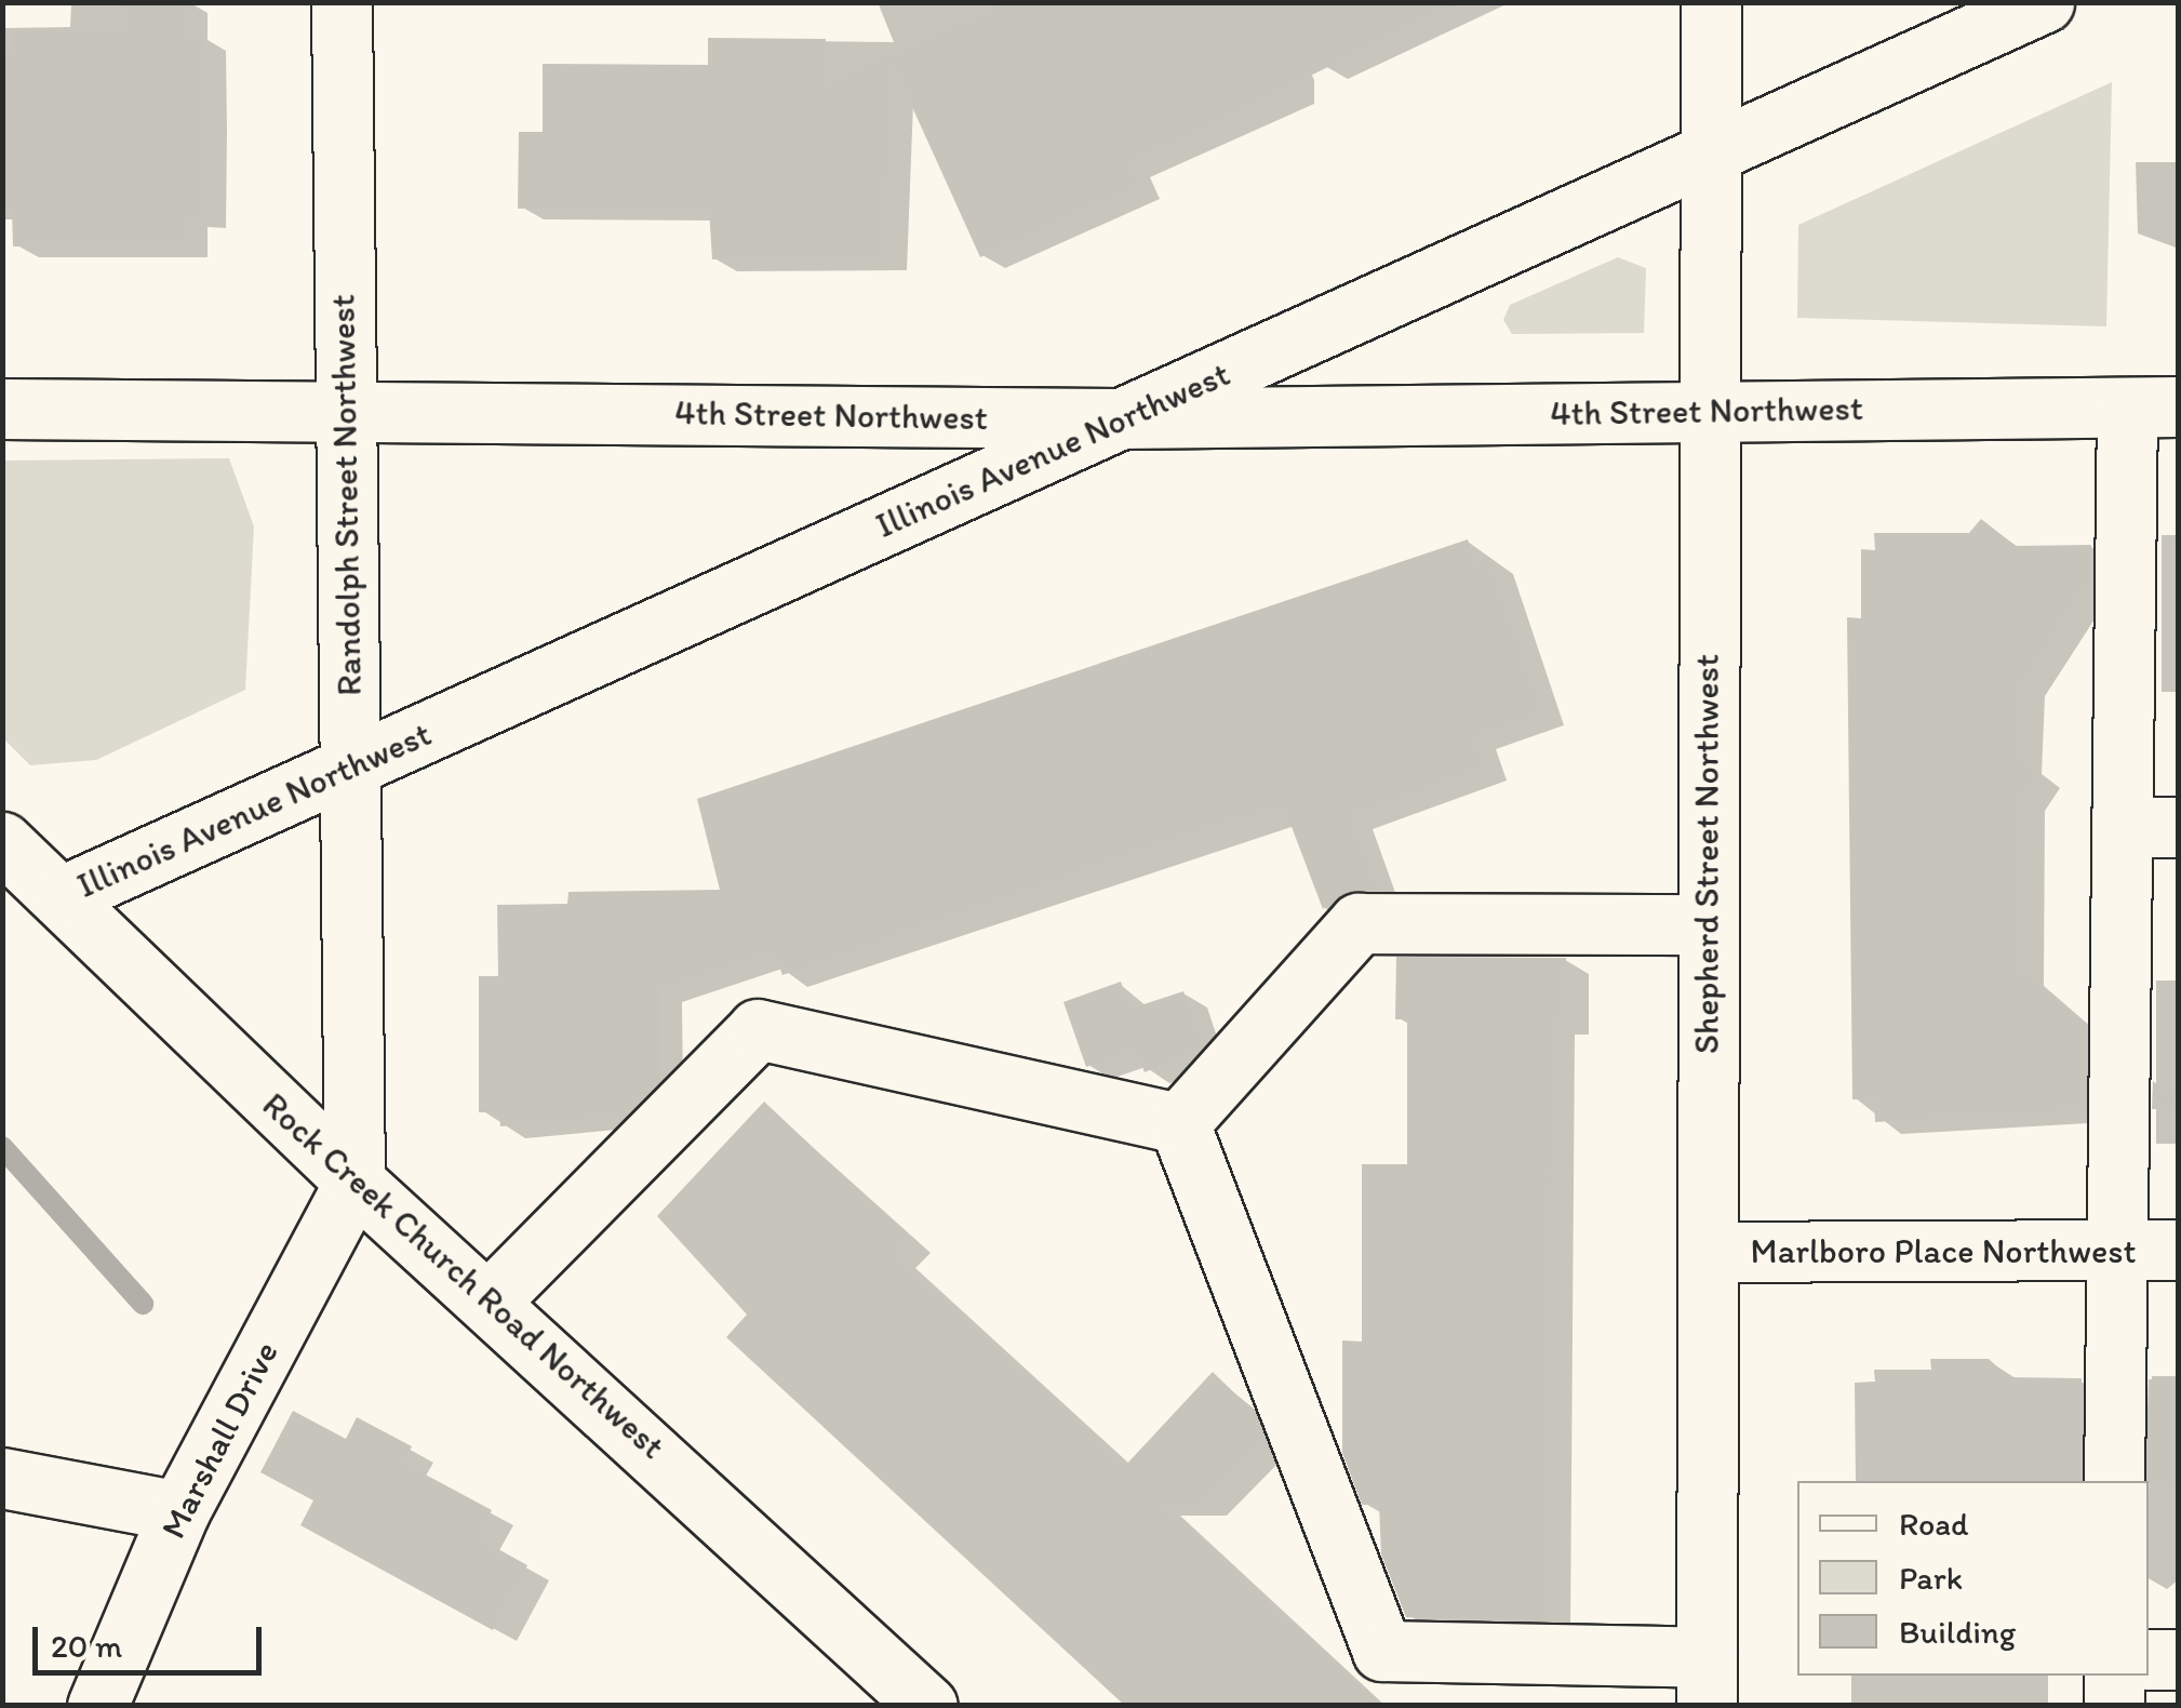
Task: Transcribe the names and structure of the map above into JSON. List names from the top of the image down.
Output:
{
  "streets": {
    "street": [
      "4th Street Northwest",
      "Illinois Avenue Northwest",
      "Randolph Street Northwest",
      "Shepherd Street Northwest",
      "Marlboro Place Northwest",
      "Rock Creek Church Road Northwest",
      "Marshall Drive"
    ]
  },
  "crossings": [
    ["4th Street Northwest", "Illinois Avenue Northwest"],
    ["4th Street Northwest", "Randolph Street Northwest"],
    ["4th Street Northwest", "Shepherd Street Northwest"],
    ["Illinois Avenue Northwest", "Randolph Street Northwest"],
    ["Illinois Avenue Northwest", "Shepherd Street Northwest"],
    ["Illinois Avenue Northwest", "Rock Creek Church Road Northwest"],
    ["Randolph Street Northwest", "Rock Creek Church Road Northwest"],
    ["Randolph Street Northwest", "Marshall Drive"],
    ["Shepherd Street Northwest", "Marlboro Place Northwest"],
    ["Rock Creek Church Road Northwest", "Marshall Drive"]
  ],
  "legend": ["Road", "Park", "Building"],
  "scale_bar": "20 m"
}
